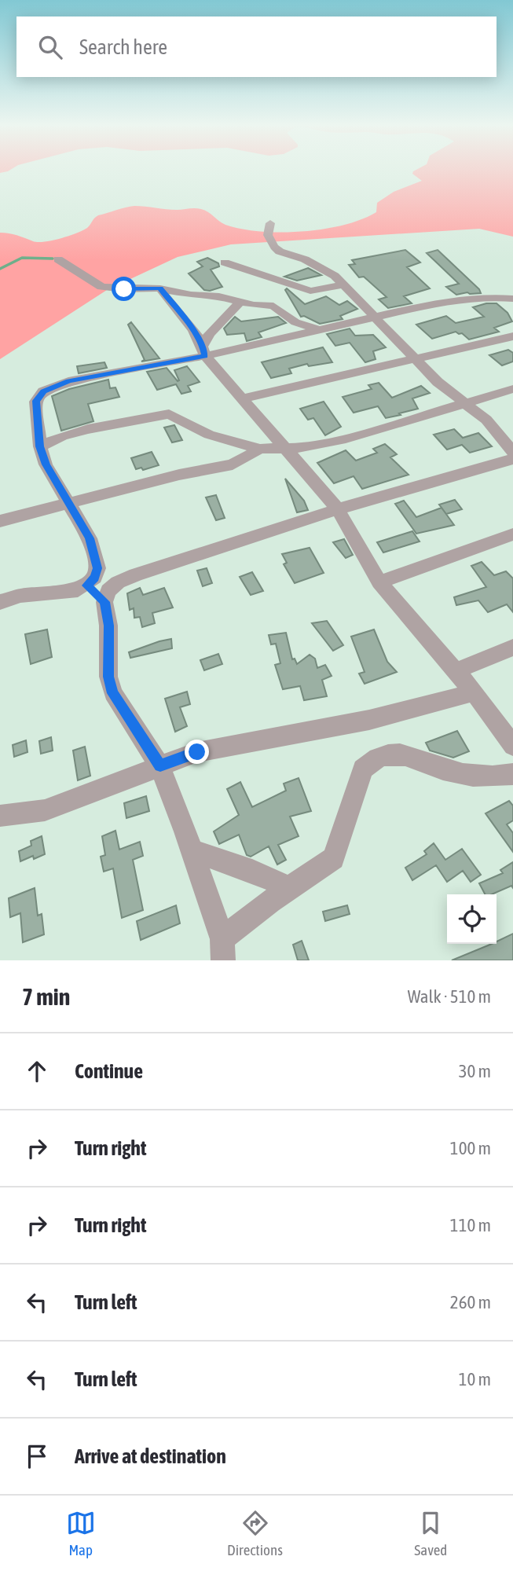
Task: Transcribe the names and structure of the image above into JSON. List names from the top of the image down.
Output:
{
  "page": {
    "search": "Search here",
    "heading": ["7 min", "Walk · 510 m"],
    "list": [
      ["Continue", "30 m"],
      ["Turn right", "100 m"],
      ["Turn right", "110 m"],
      ["Turn left", "260 m"],
      ["Turn left", "10 m"],
      "Arrive at destination"
    ],
    "nav": ["Map", "Directions", "Saved"]
  }
}
